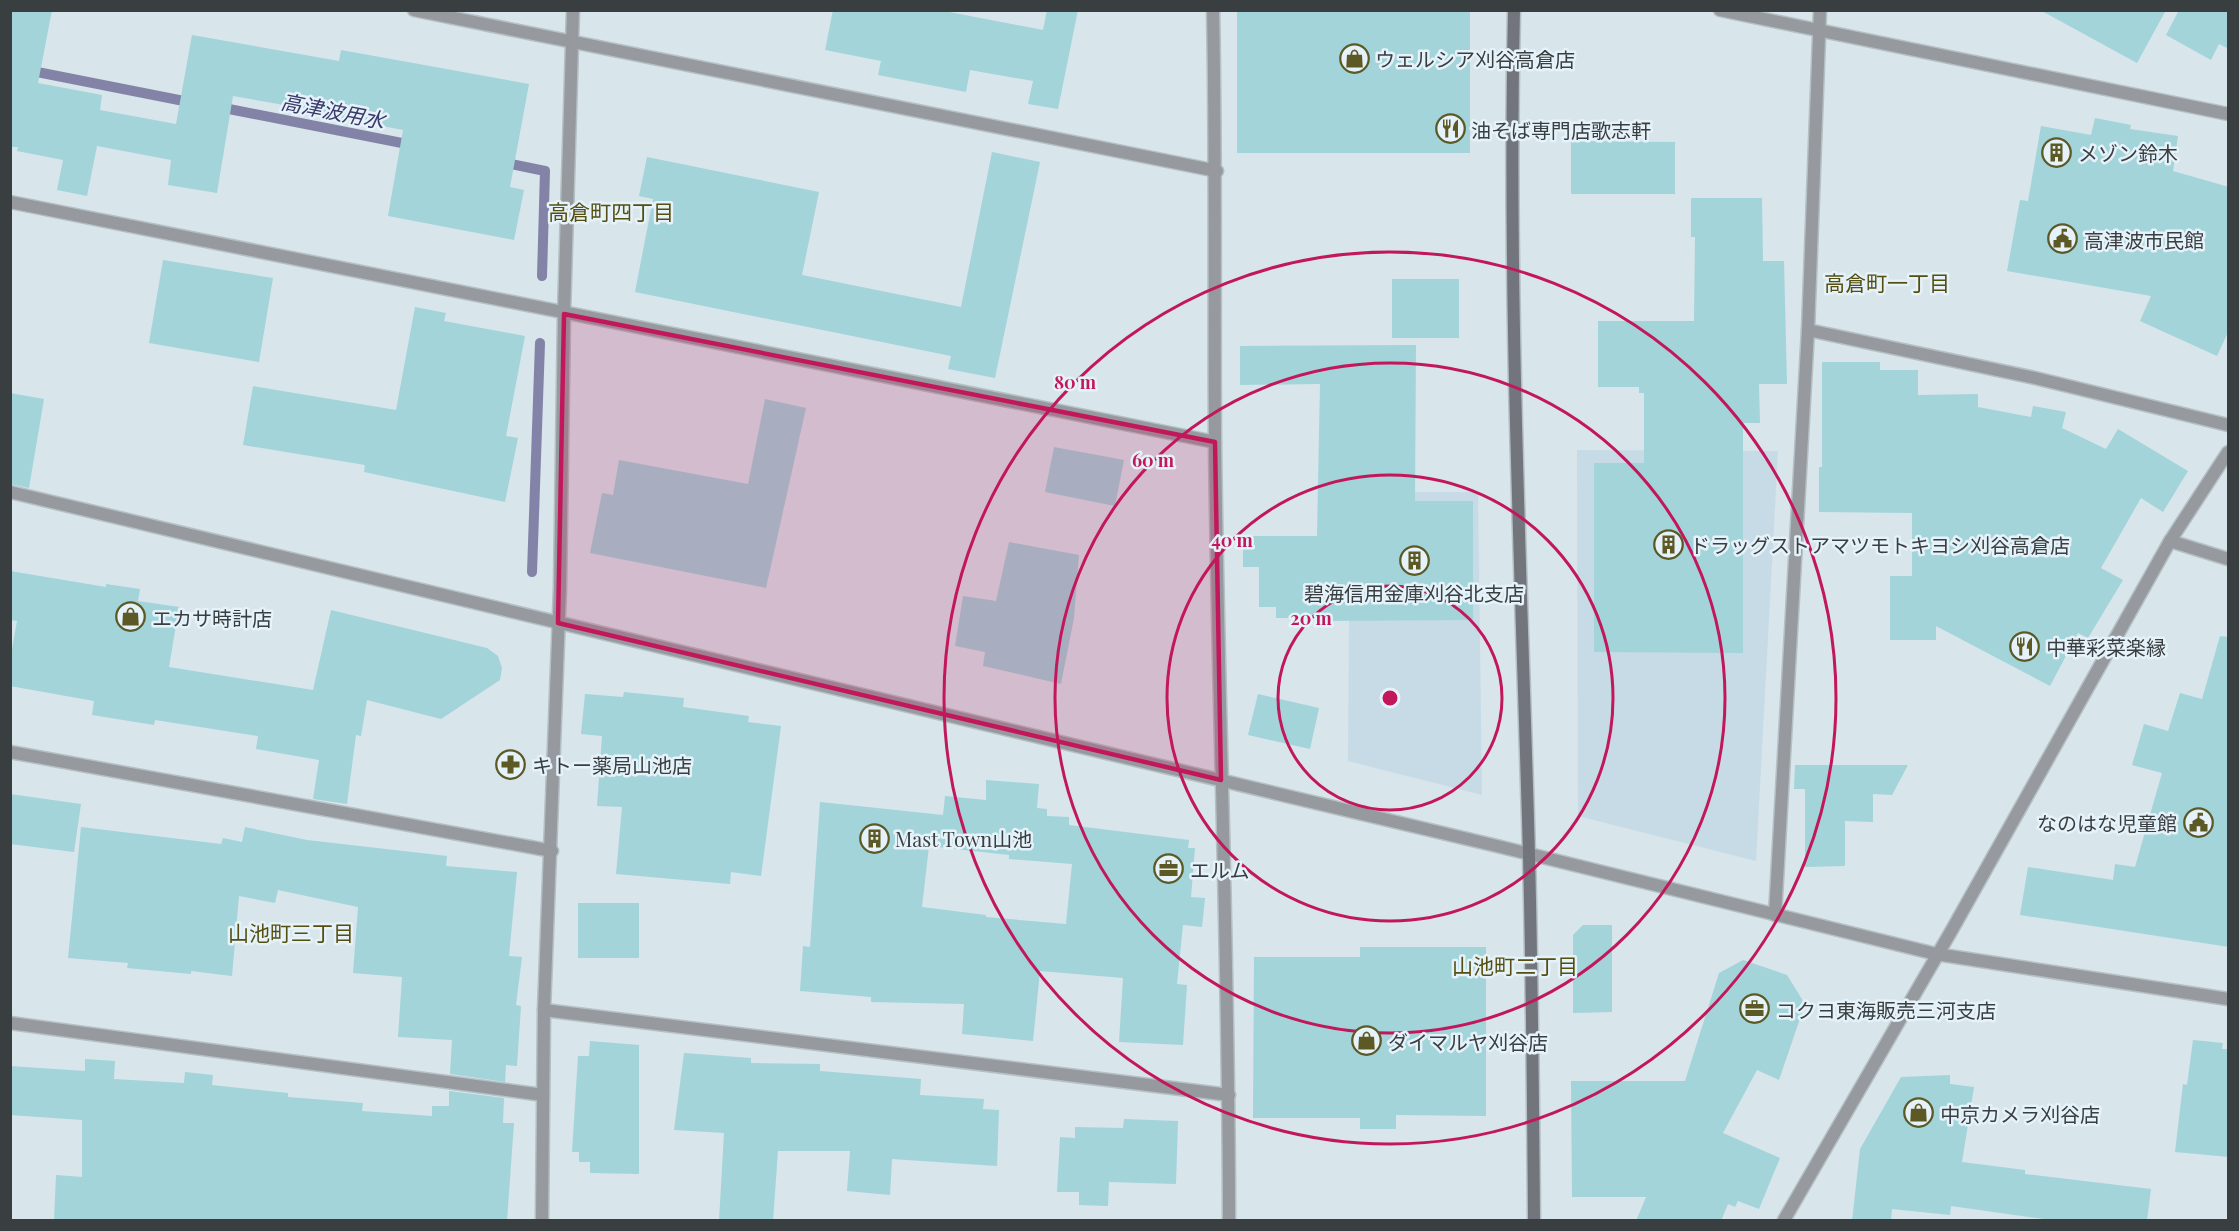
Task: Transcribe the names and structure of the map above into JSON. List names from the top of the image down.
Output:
{
  "districts": [
    "高倉町四丁目",
    "高倉町一丁目",
    "山池町三丁目",
    "山池町二丁目"
  ],
  "water": ["高津波用水"],
  "places": {
    "shop": [
      "ウェルシア刈谷高倉店",
      "エカサ時計店",
      "ダイマルヤ刈谷店",
      "中京カメラ刈谷店"
    ],
    "restaurant": ["油そば専門店歌志軒", "中華彩菜楽縁"],
    "building": [
      "メゾン鈴木",
      "ドラッグストアマツモトキヨシ刈谷高倉店",
      "碧海信用金庫刈谷北支店",
      "Mast Town山池"
    ],
    "public building": ["高津波市民館", "なのはな児童館"],
    "pharmacy": ["キトー薬局山池店"],
    "office": ["エルム", "コクヨ東海販売三河支店"]
  },
  "rings": [
    "80 m",
    "60 m",
    "40 m",
    "20 m"
  ]
}
